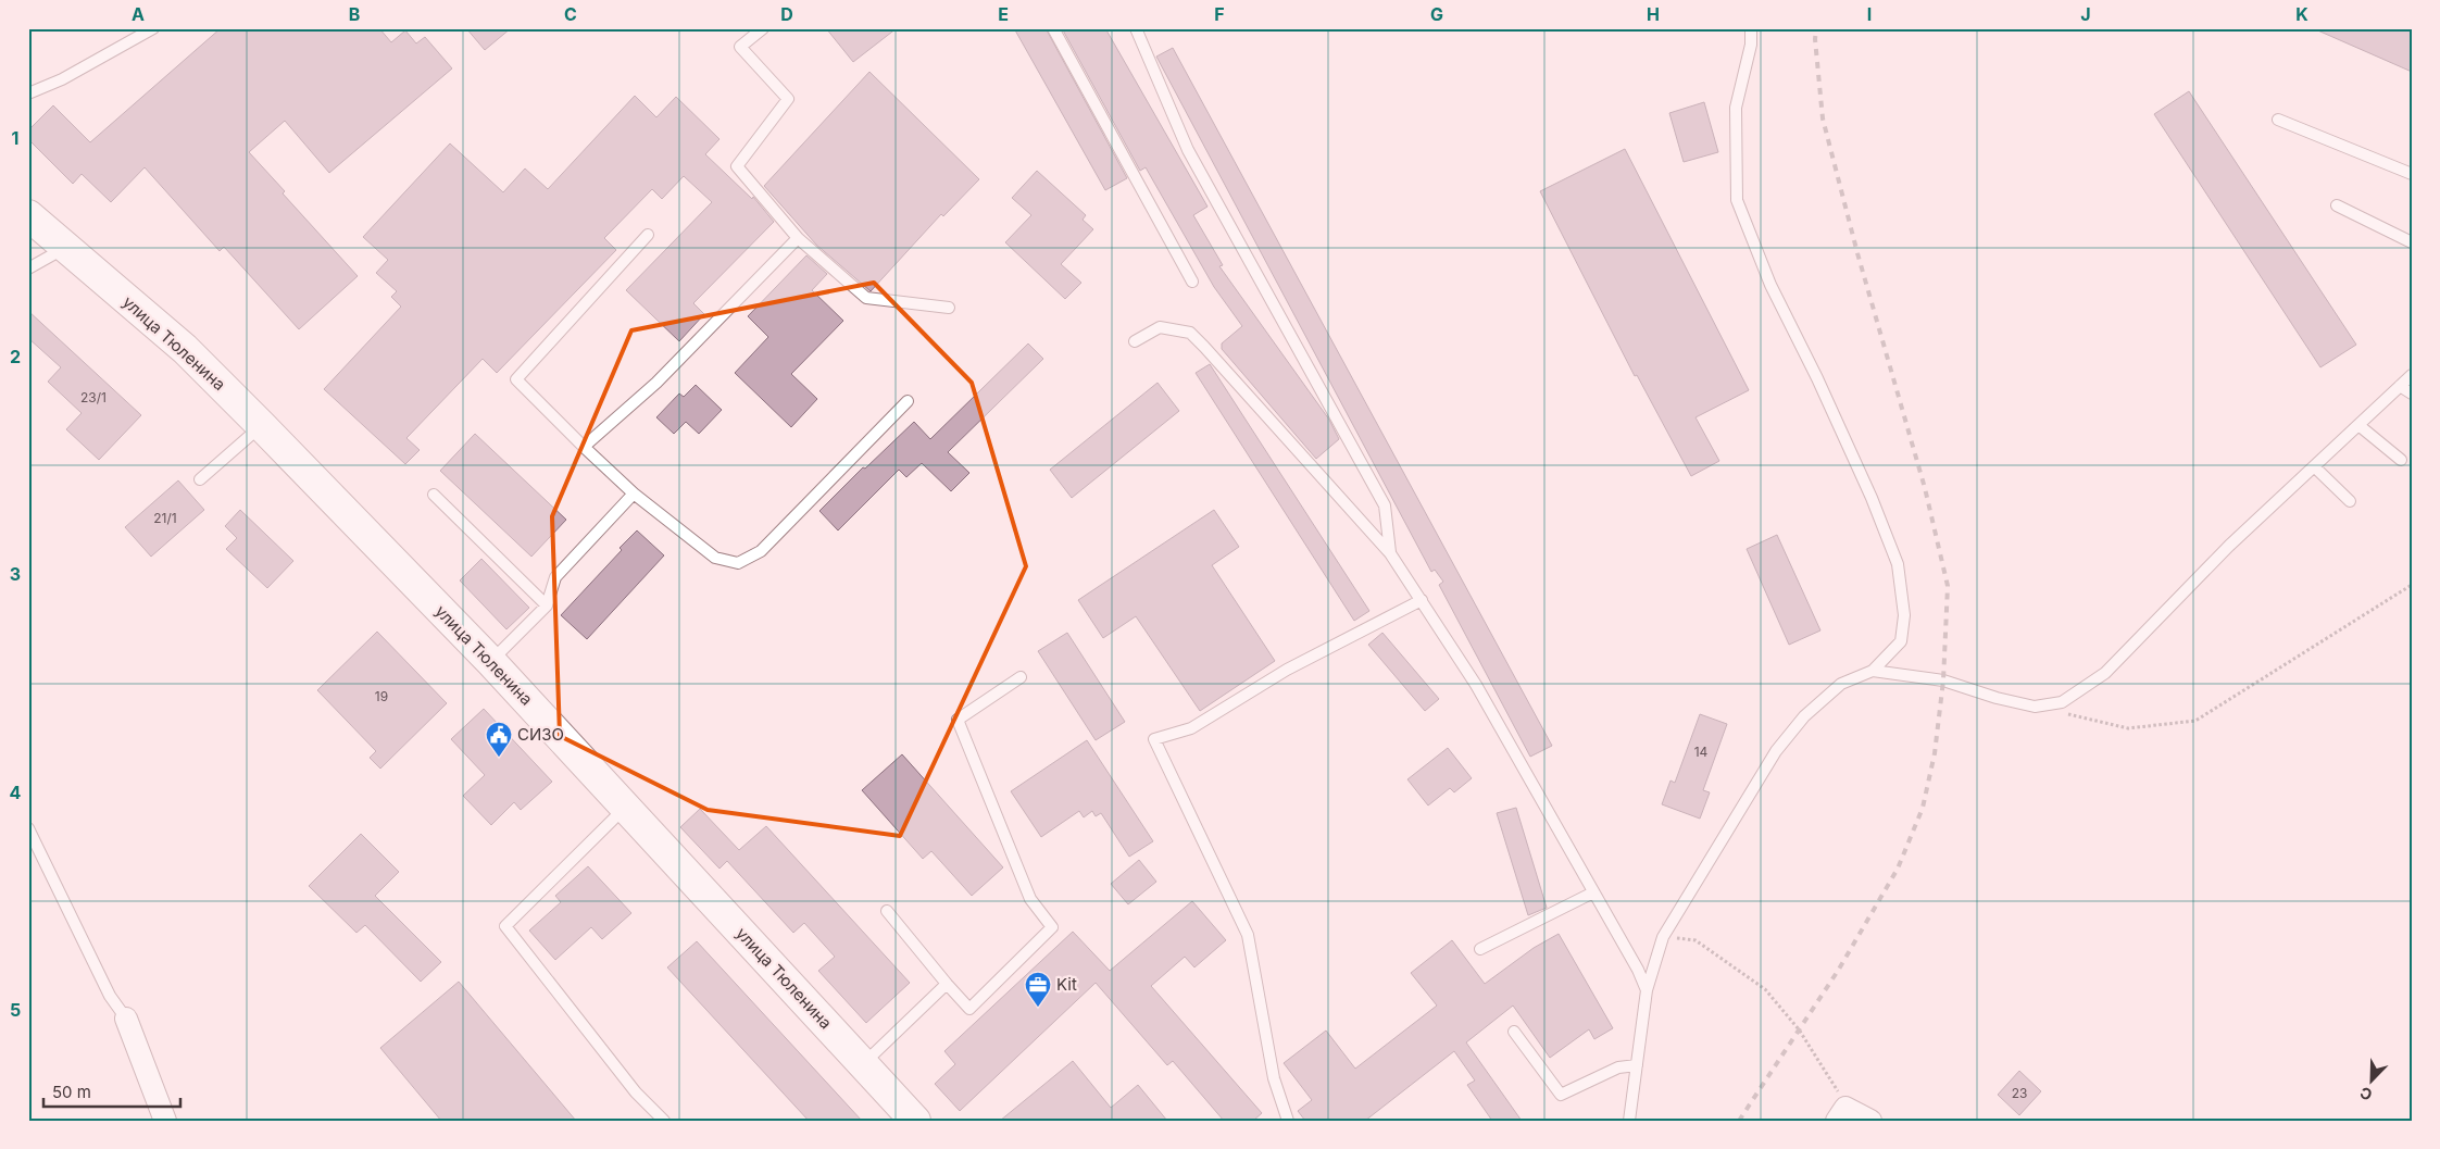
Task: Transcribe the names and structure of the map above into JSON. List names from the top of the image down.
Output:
{
  "streets": {
    "main road": ["улица Тюленина"]
  },
  "places": {
    "public building": ["СИЗО"],
    "office": ["Kit"]
  },
  "house_numbers": [
    "23/1",
    "21/1",
    "19",
    "14",
    "23"
  ],
  "scale_bar": "50 m",
  "north": "bottom left",
  "grid": {
    "columns": [
      "A",
      "B",
      "C",
      "D",
      "E",
      "F",
      "G",
      "H",
      "I",
      "J",
      "K"
    ],
    "rows": [
      "1",
      "2",
      "3",
      "4",
      "5"
    ]
  }
}
